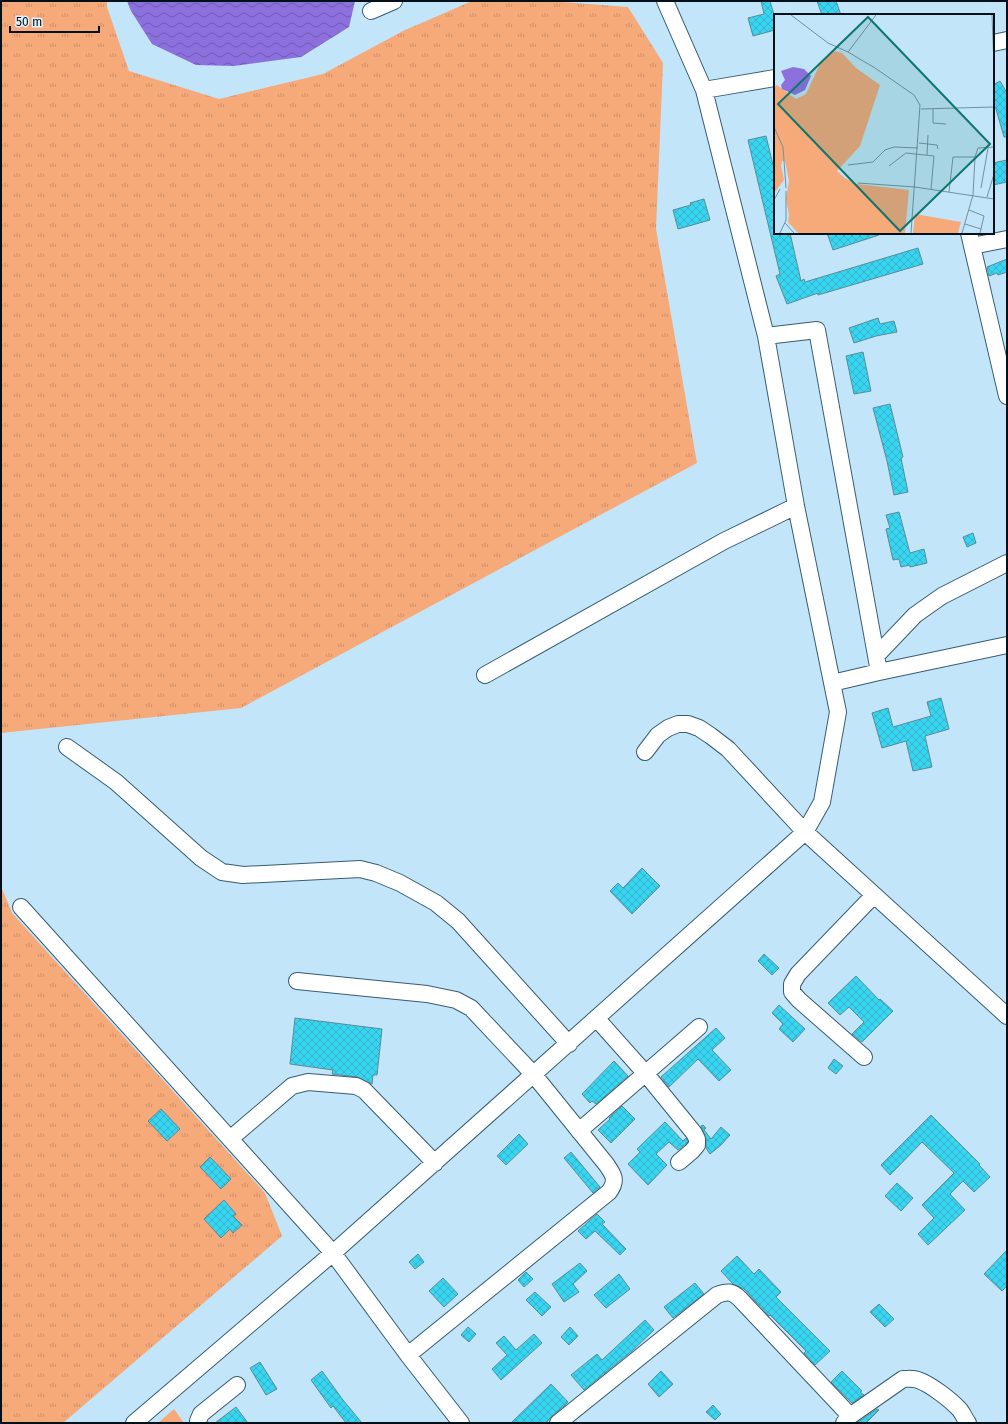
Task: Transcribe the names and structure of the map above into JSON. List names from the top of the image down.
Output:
{
  "scale_bar": "50 m"
}
